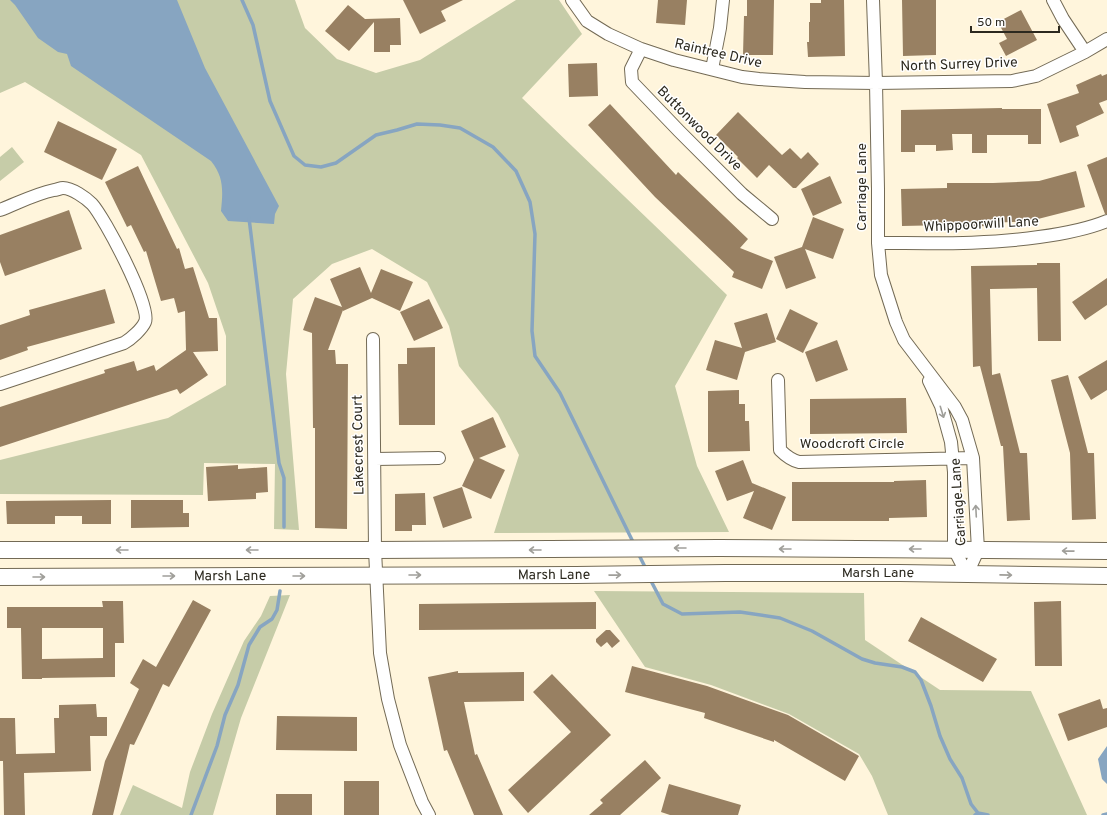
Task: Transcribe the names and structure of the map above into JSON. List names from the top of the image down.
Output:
{
  "streets": {
    "main road": ["Marsh Lane"],
    "street": [
      "Raintree Drive",
      "North Surrey Drive",
      "Buttonwood Drive",
      "Carriage Lane",
      "Whippoorwill Lane",
      "Woodcroft Circle",
      "Lakecrest Court"
    ]
  },
  "crossings": [
    ["Raintree Drive", "North Surrey Drive"],
    ["Raintree Drive", "Buttonwood Drive"],
    ["Raintree Drive", "Carriage Lane"],
    ["North Surrey Drive", "Carriage Lane"],
    ["Carriage Lane", "Whippoorwill Lane"],
    ["Carriage Lane", "Woodcroft Circle"],
    ["Carriage Lane", "Marsh Lane"],
    ["Lakecrest Court", "Marsh Lane"]
  ],
  "scale_bar": "50 m"
}
